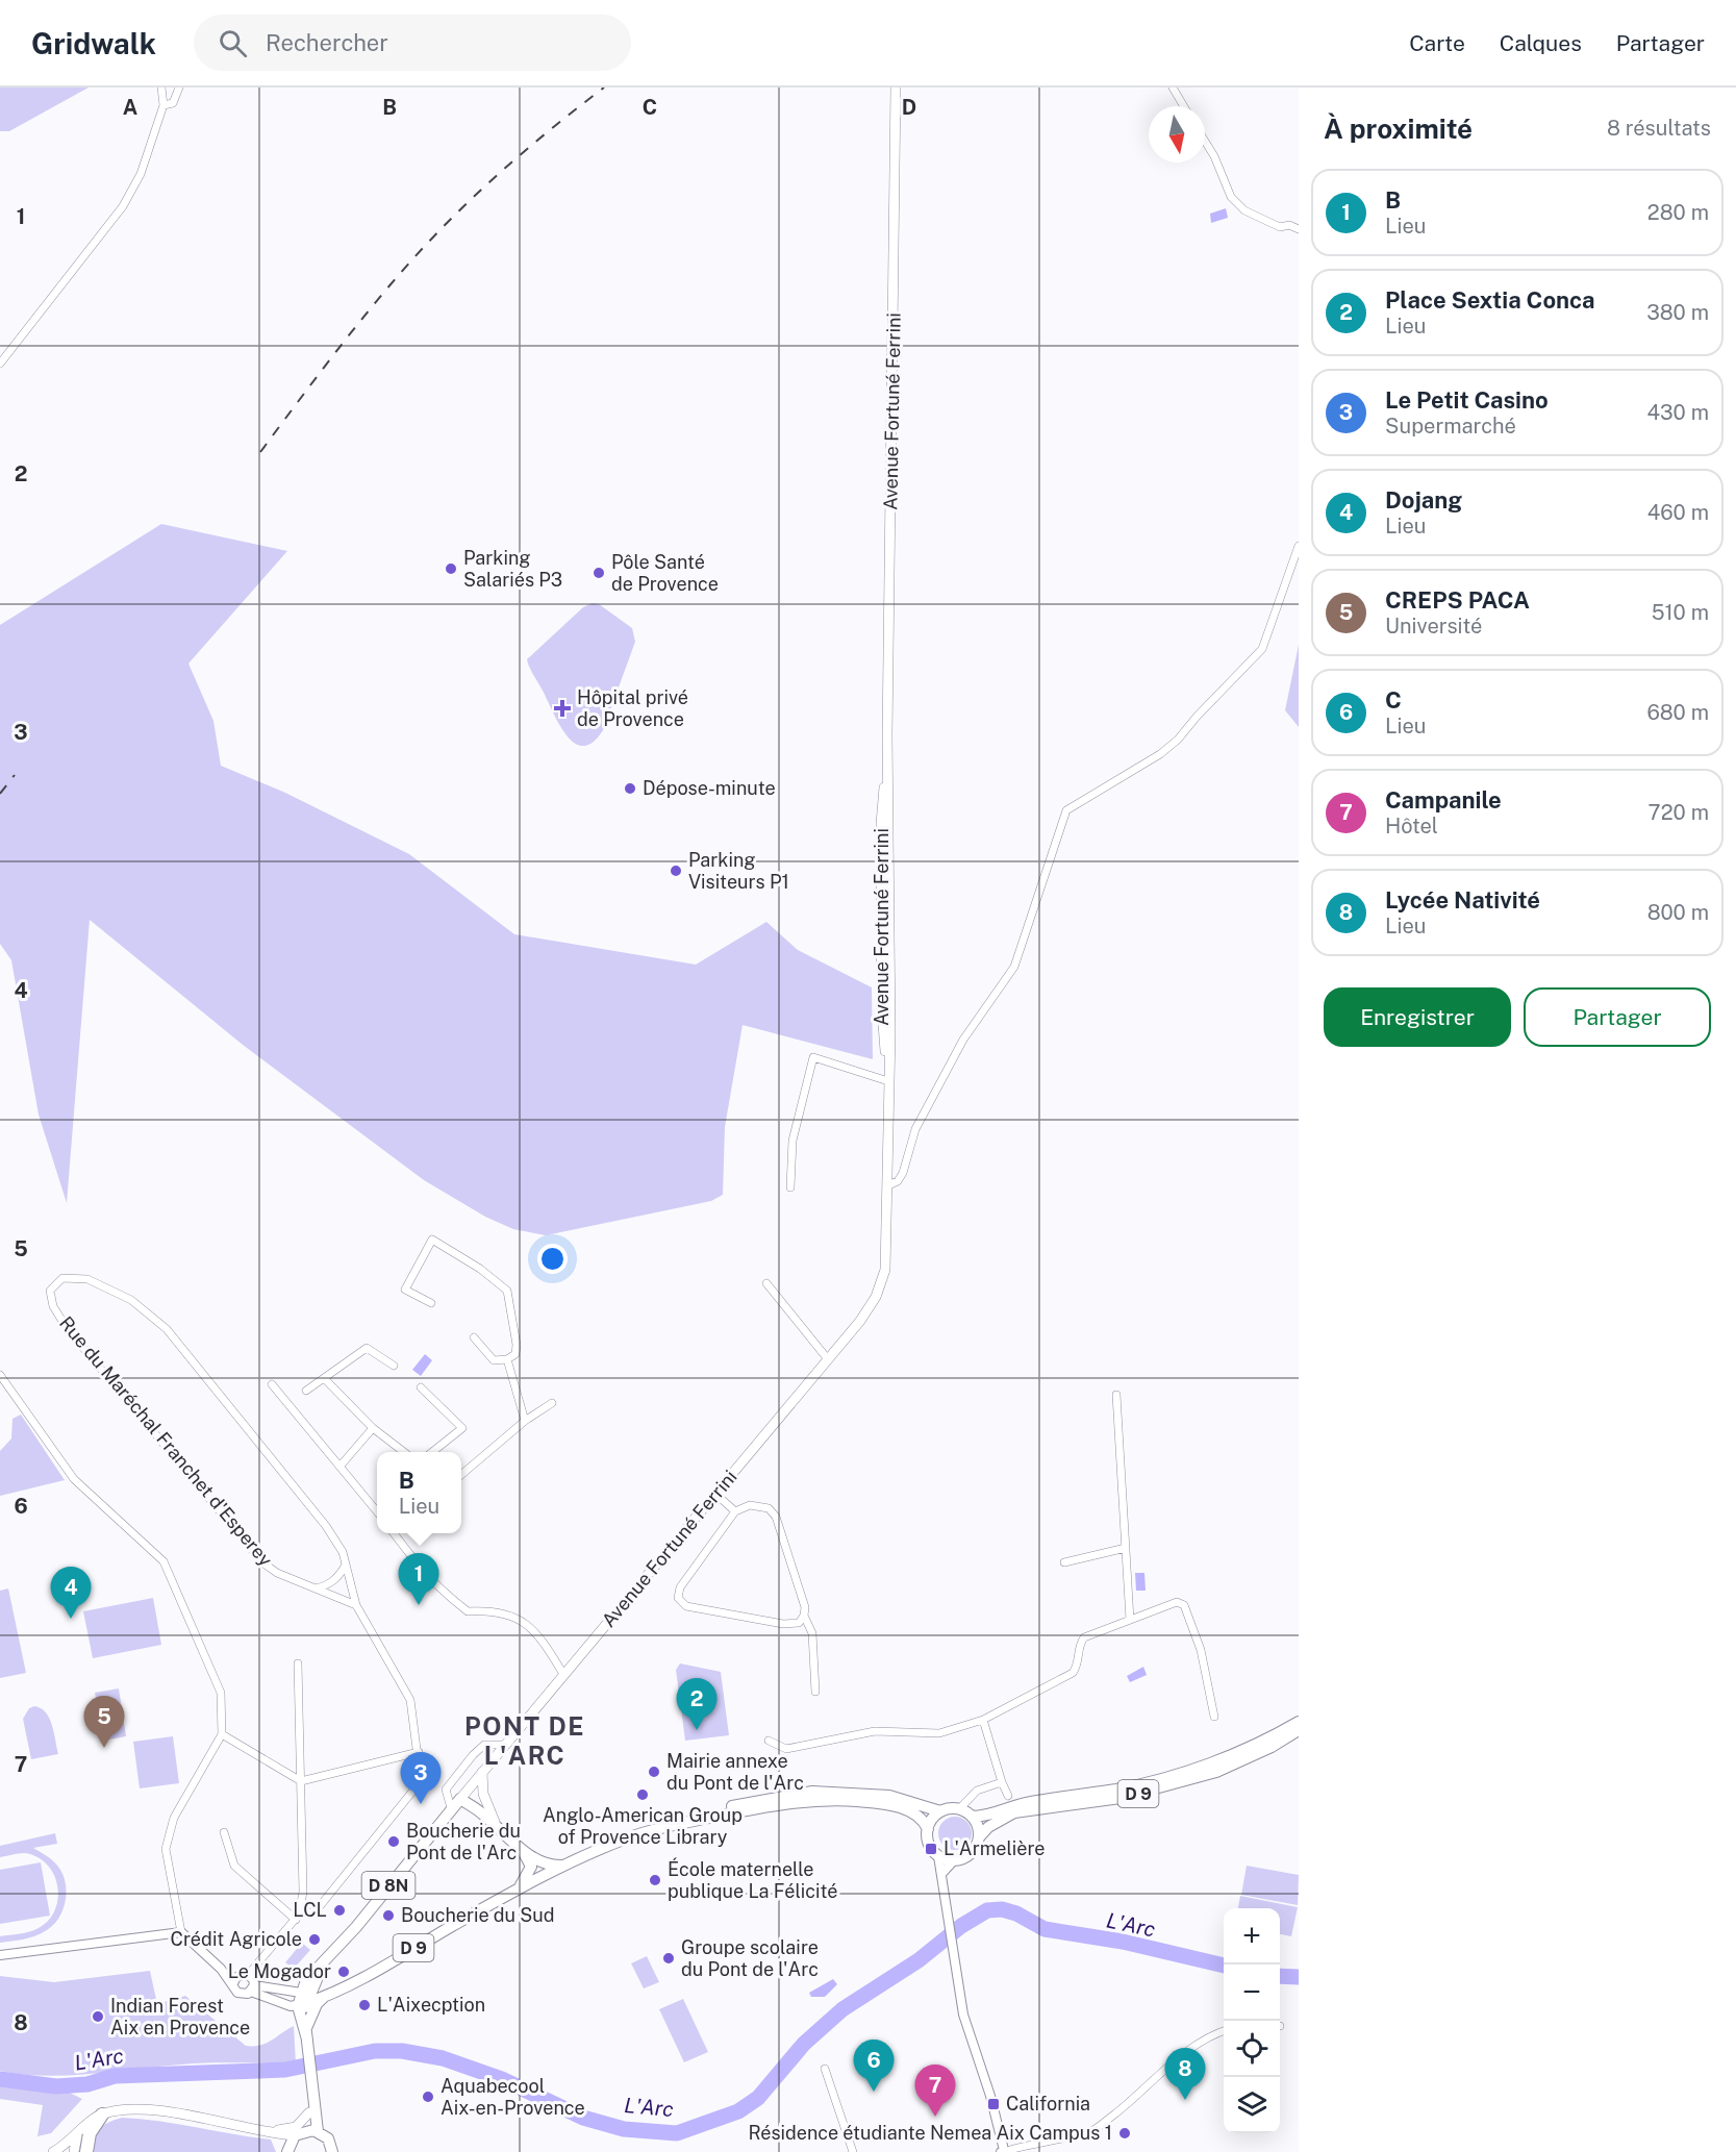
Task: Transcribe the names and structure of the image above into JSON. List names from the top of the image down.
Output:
{
  "streets": {
    "main road": ["Avenue Fortuné Ferrini", "D 9", "D 8N"],
    "street": ["Rue du Maréchal Franchet d'Esperey"]
  },
  "crossings": [
    ["Avenue Fortuné Ferrini", "D 9"]
  ],
  "districts": ["PONT DE L'ARC"],
  "water": ["L'Arc"],
  "places": {
    "other": [
      "Parking Salariés P3",
      "Pôle Santé de Provence",
      "Dépose-minute",
      "Parking Visiteurs P1",
      "Mairie annexe du Pont de l'Arc",
      "Anglo-American Group of Provence Library",
      "Boucherie du Pont de l'Arc",
      "École maternelle publique La Félicité",
      "LCL",
      "Boucherie du Sud",
      "Crédit Agricole",
      "Groupe scolaire du Pont de l'Arc",
      "Le Mogador",
      "L'Aixecption",
      "Indian Forest Aix en Provence",
      "Aquabecool Aix-en-Provence",
      "Résidence étudiante Nemea Aix Campus 1"
    ],
    "health": ["Hôpital privé de Provence"],
    "transit": ["L'Armelière", "California"]
  },
  "north": "bottom",
  "page": {
    "header": "Gridwalk",
    "search": "Rechercher",
    "nav": ["Carte", "Calques", "Partager"],
    "heading": ["À proximité", "8 résultats"],
    "list": [
      {
        "mark": "1",
        "name": "B",
        "note": "Lieu",
        "value": "280 m"
      },
      {
        "mark": "2",
        "name": "Place Sextia Conca",
        "note": "Lieu",
        "value": "380 m"
      },
      {
        "mark": "3",
        "name": "Le Petit Casino",
        "note": "Supermarché",
        "value": "430 m"
      },
      {
        "mark": "4",
        "name": "Dojang",
        "note": "Lieu",
        "value": "460 m"
      },
      {
        "mark": "5",
        "name": "CREPS PACA",
        "note": "Université",
        "value": "510 m"
      },
      {
        "mark": "6",
        "name": "C",
        "note": "Lieu",
        "value": "680 m"
      },
      {
        "mark": "7",
        "name": "Campanile",
        "note": "Hôtel",
        "value": "720 m"
      },
      {
        "mark": "8",
        "name": "Lycée Nativité",
        "note": "Lieu",
        "value": "800 m"
      }
    ],
    "buttons": ["Enregistrer", "Partager"],
    "popup": ["B", "Lieu"],
    "pins": [
      "1",
      "4",
      "2",
      "5",
      "3",
      "6",
      "8",
      "7"
    ],
    "map_buttons": ["+", "−"]
  },
  "grid": {
    "columns": [
      "A",
      "B",
      "C",
      "D"
    ],
    "rows": [
      "1",
      "2",
      "3",
      "4",
      "5",
      "6",
      "7",
      "8"
    ]
  }
}
